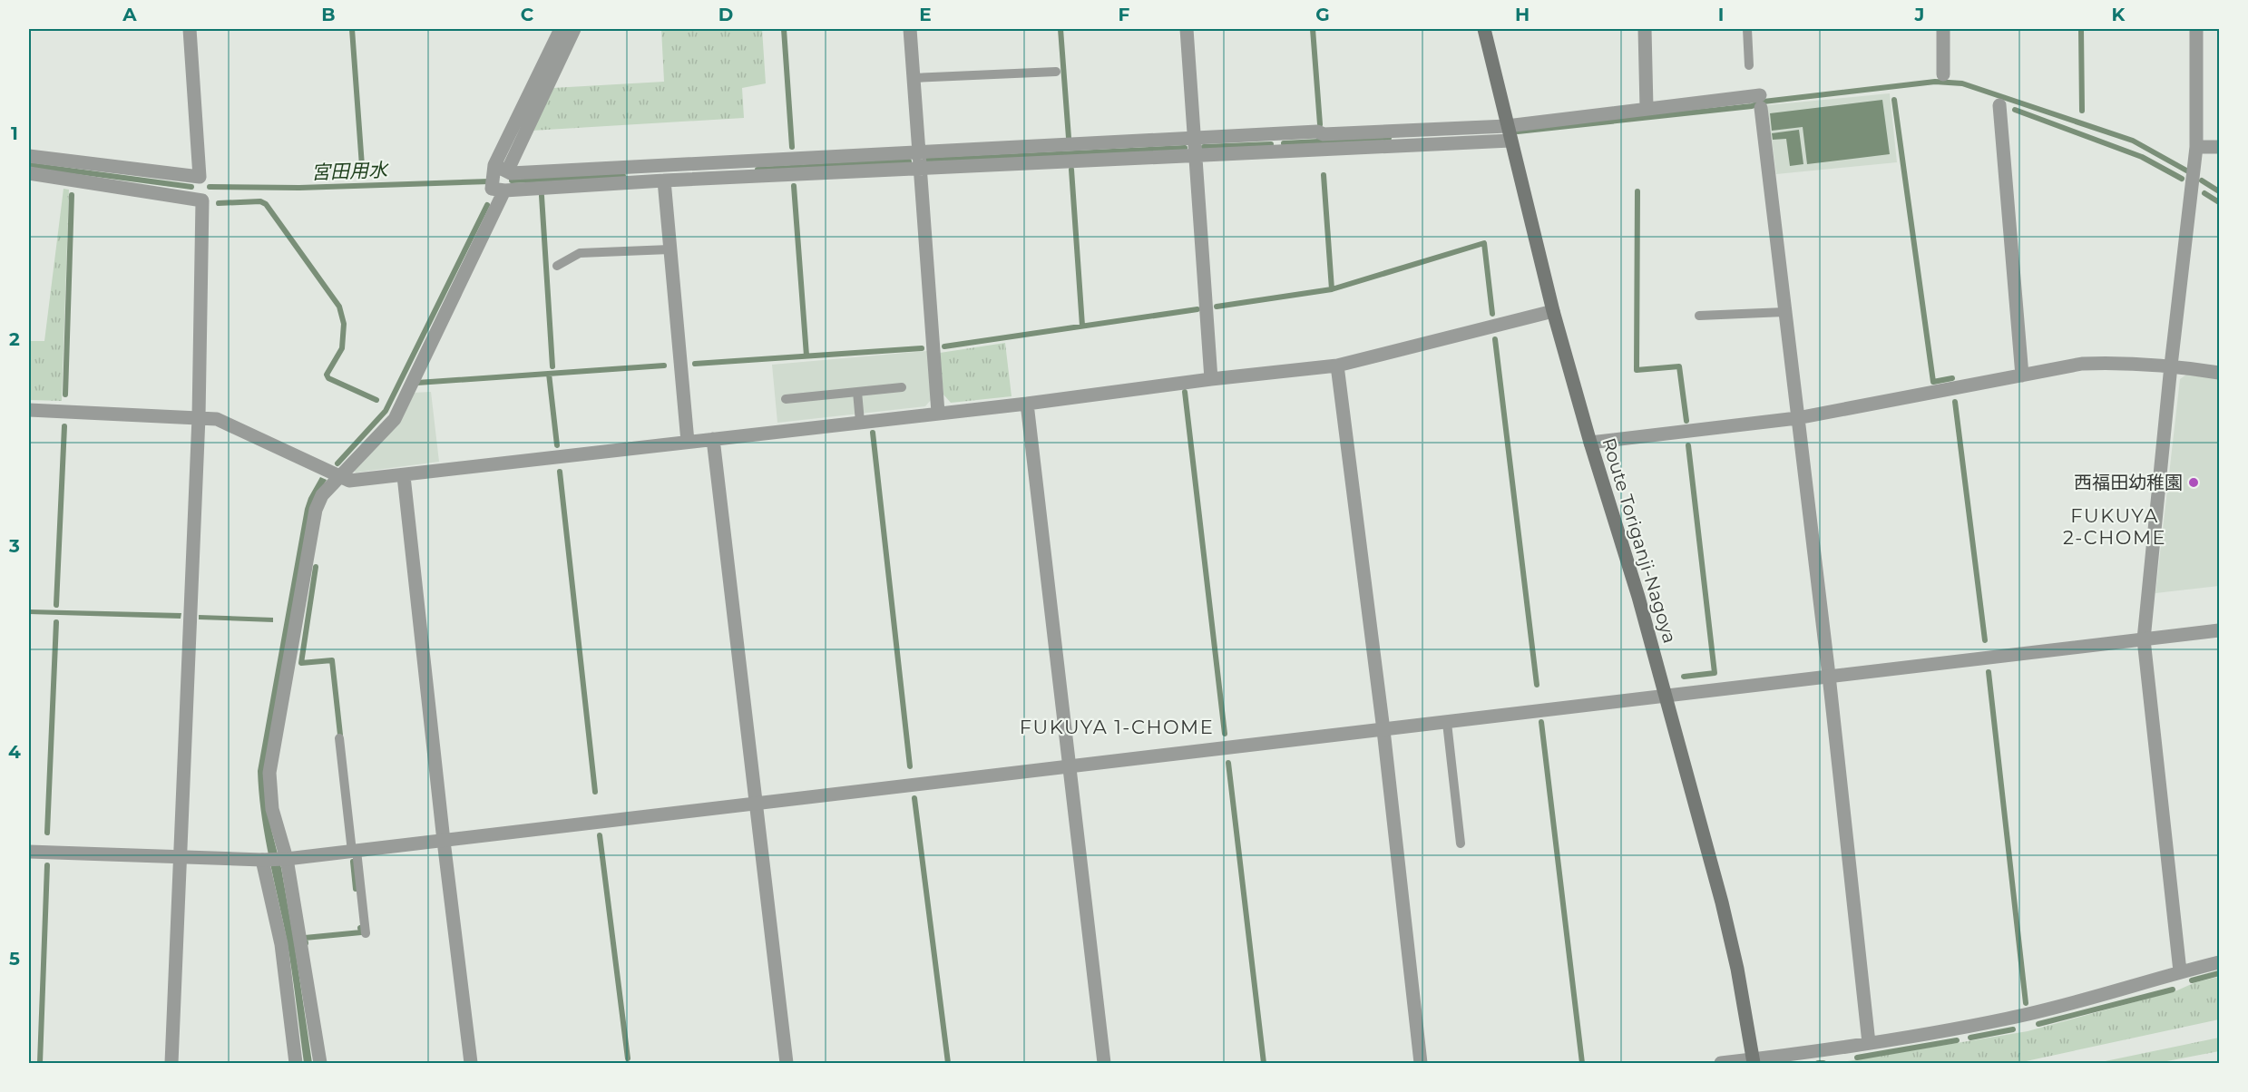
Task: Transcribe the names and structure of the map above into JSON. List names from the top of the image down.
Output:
{
  "streets": {
    "main road": ["Route Toriganji-Nagoya"]
  },
  "districts": ["FUKUYA 2-CHOME", "FUKUYA 1-CHOME"],
  "water": ["宮田用水"],
  "places": ["西福田幼稚園"],
  "grid": {
    "columns": [
      "A",
      "B",
      "C",
      "D",
      "E",
      "F",
      "G",
      "H",
      "I",
      "J",
      "K"
    ],
    "rows": [
      "1",
      "2",
      "3",
      "4",
      "5"
    ]
  }
}
